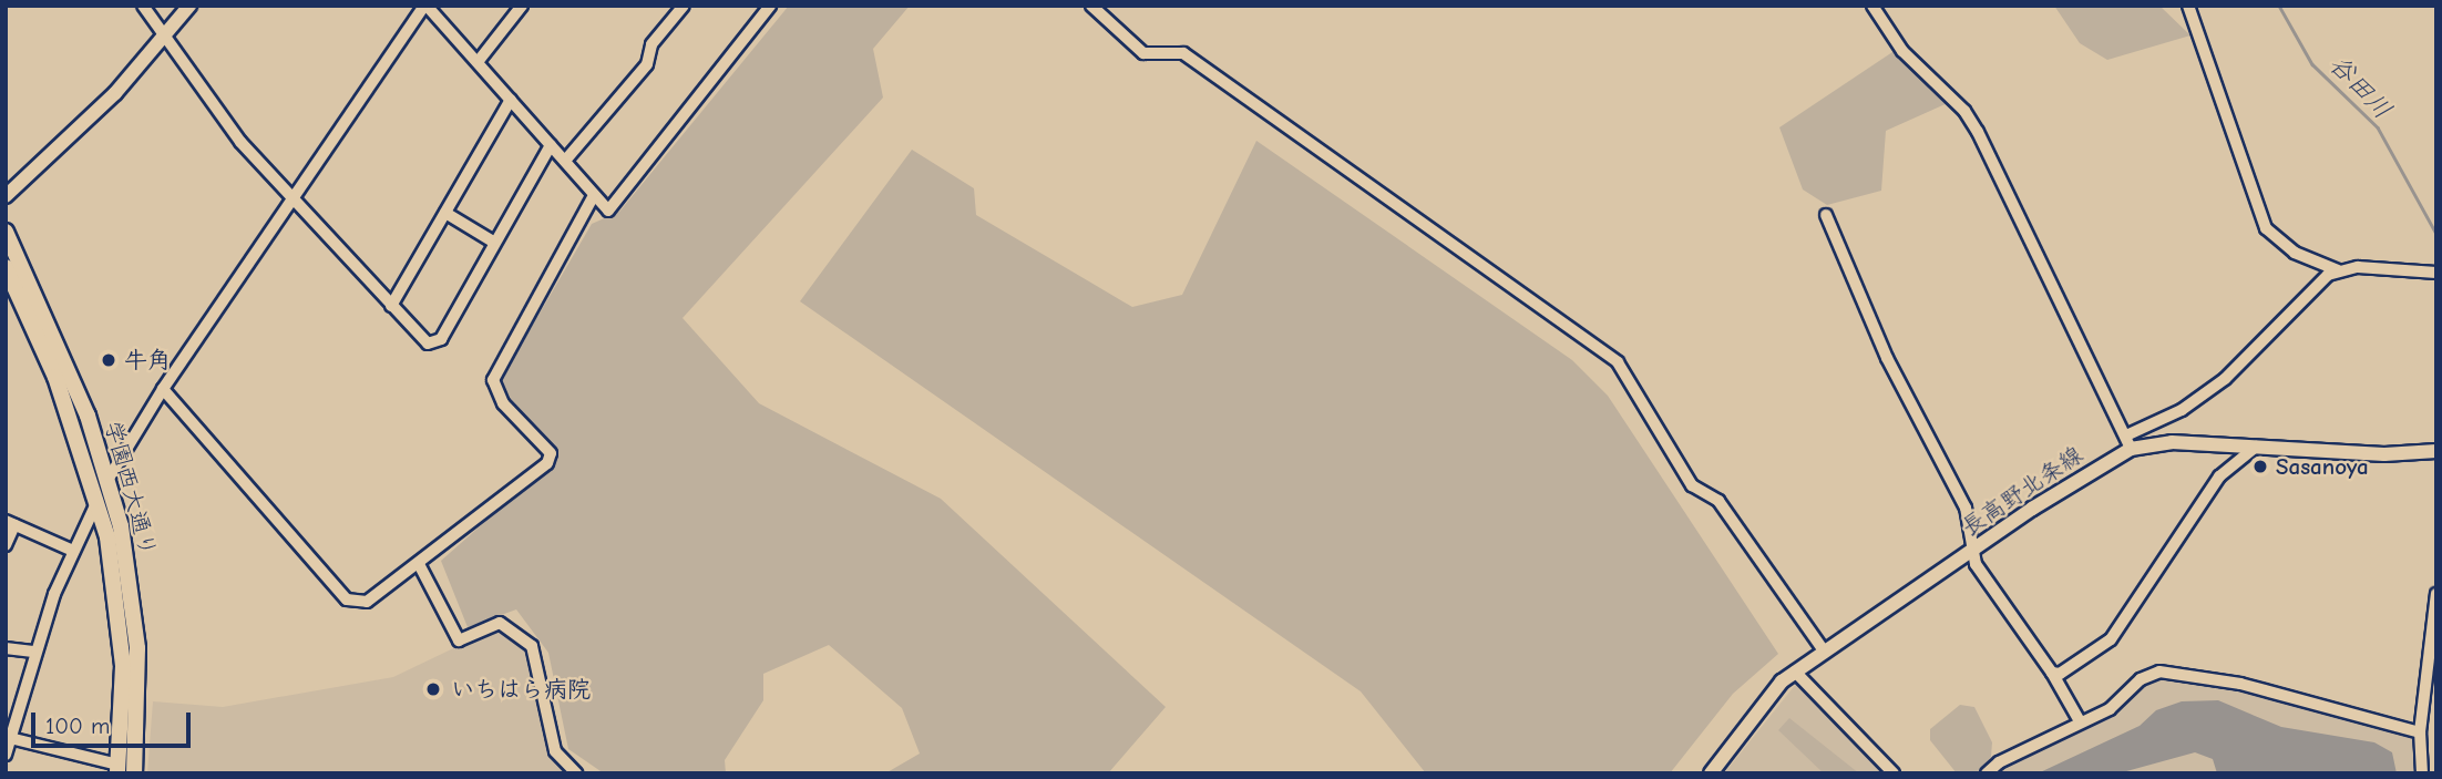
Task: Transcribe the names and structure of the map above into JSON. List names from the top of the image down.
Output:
{
  "streets": {
    "highway": ["学園西大通り"],
    "main road": ["長高野北条線"]
  },
  "water": ["谷田川"],
  "places": ["牛角", "Sasanoya", "いちはら病院"],
  "scale_bar": "100 m"
}
